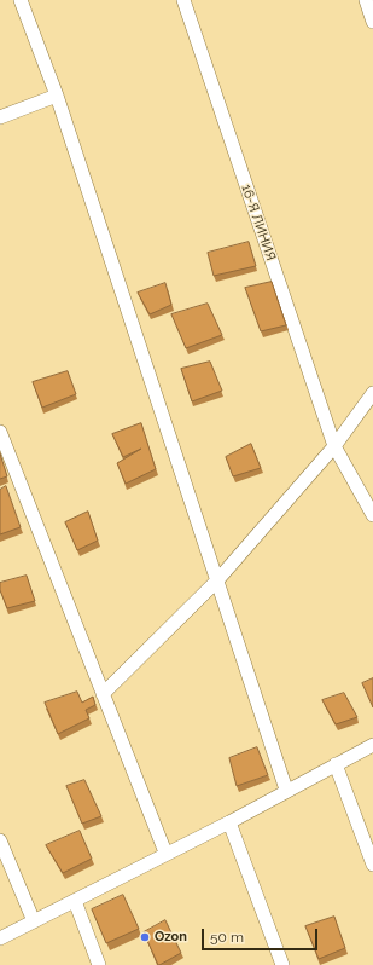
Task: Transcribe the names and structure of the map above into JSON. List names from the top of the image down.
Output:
{
  "streets": {
    "street": ["16-Я ЛИНИЯ"]
  },
  "places": ["Ozon"],
  "scale_bar": "50 m"
}
